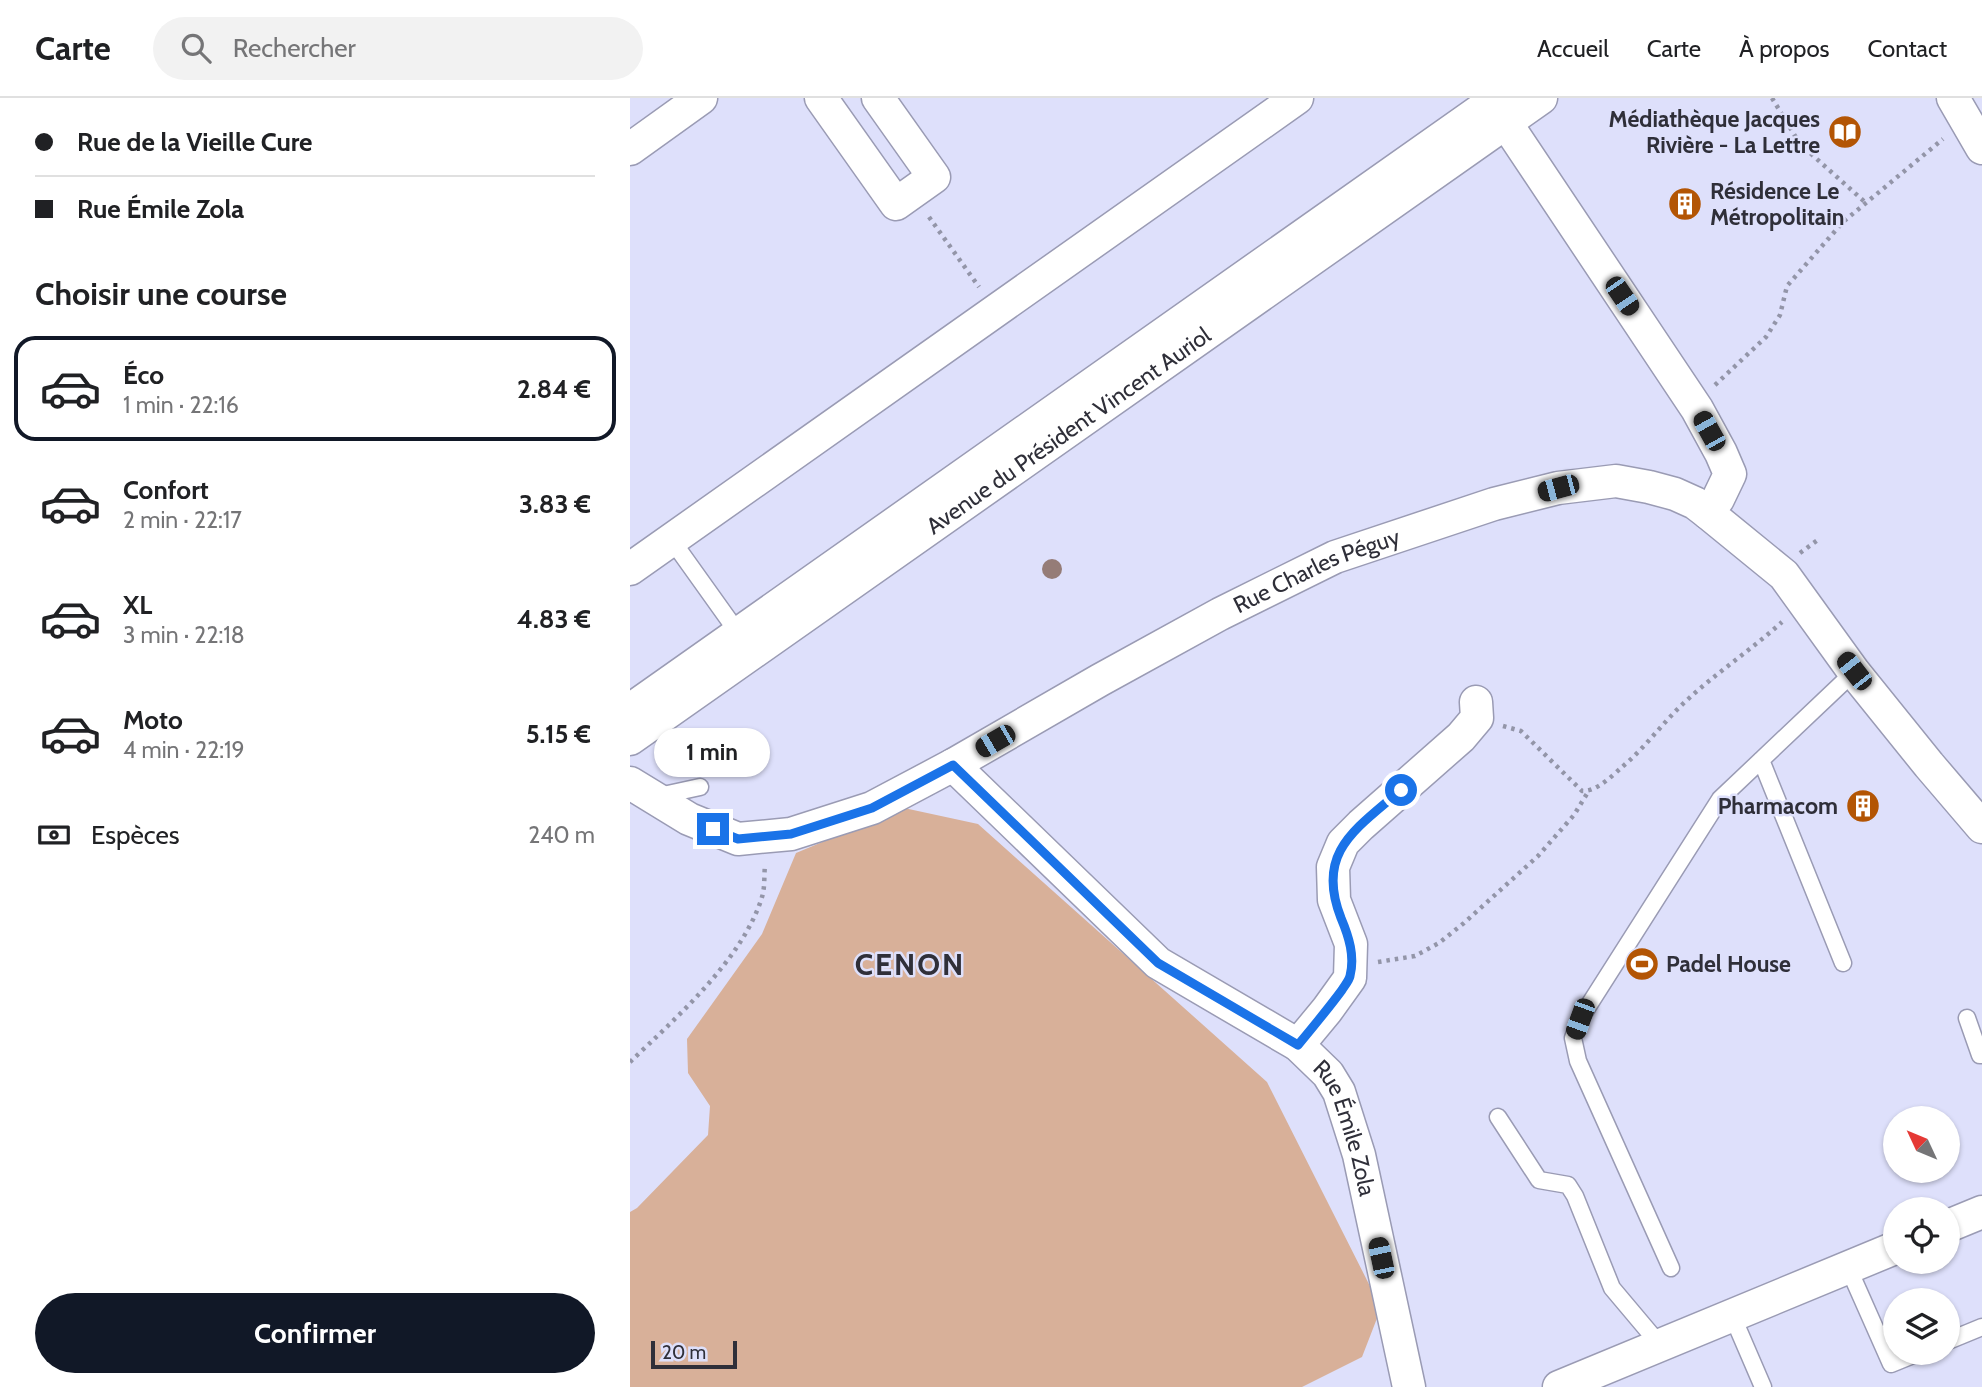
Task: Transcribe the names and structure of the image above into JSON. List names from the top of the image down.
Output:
{
  "streets": {
    "street": ["Avenue du Président Vincent Auriol", "Rue Charles Péguy", "Rue Émile Zola"]
  },
  "crossings": [
    ["Rue Charles Péguy", "Rue Émile Zola"]
  ],
  "districts": ["CENON"],
  "places": {
    "library": ["Médiathèque Jacques Rivière - La Lettre"],
    "building": ["Résidence Le Métropolitain", "Pharmacom"],
    "sports": ["Padel House"]
  },
  "scale_bar": "20 m",
  "north": "top left",
  "page": {
    "header": "Carte",
    "search": "Rechercher",
    "nav": [
      "Accueil",
      "Carte",
      "À propos",
      "Contact"
    ],
    "banner": ["Rue de la Vieille Cure", "Rue Émile Zola"],
    "heading": "Choisir une course",
    "list": [
      {
        "name": "Éco",
        "note": "1 min · 22:16",
        "value": "2.84 €"
      },
      {
        "name": "Confort",
        "note": "2 min · 22:17",
        "value": "3.83 €"
      },
      {
        "name": "XL",
        "note": "3 min · 22:18",
        "value": "4.83 €"
      },
      {
        "name": "Moto",
        "note": "4 min · 22:19",
        "value": "5.15 €"
      }
    ],
    "bubble": "1 min",
    "pay": ["Espèces", "240 m"],
    "buttons": "Confirmer",
    "scale": "20 m"
  }
}
